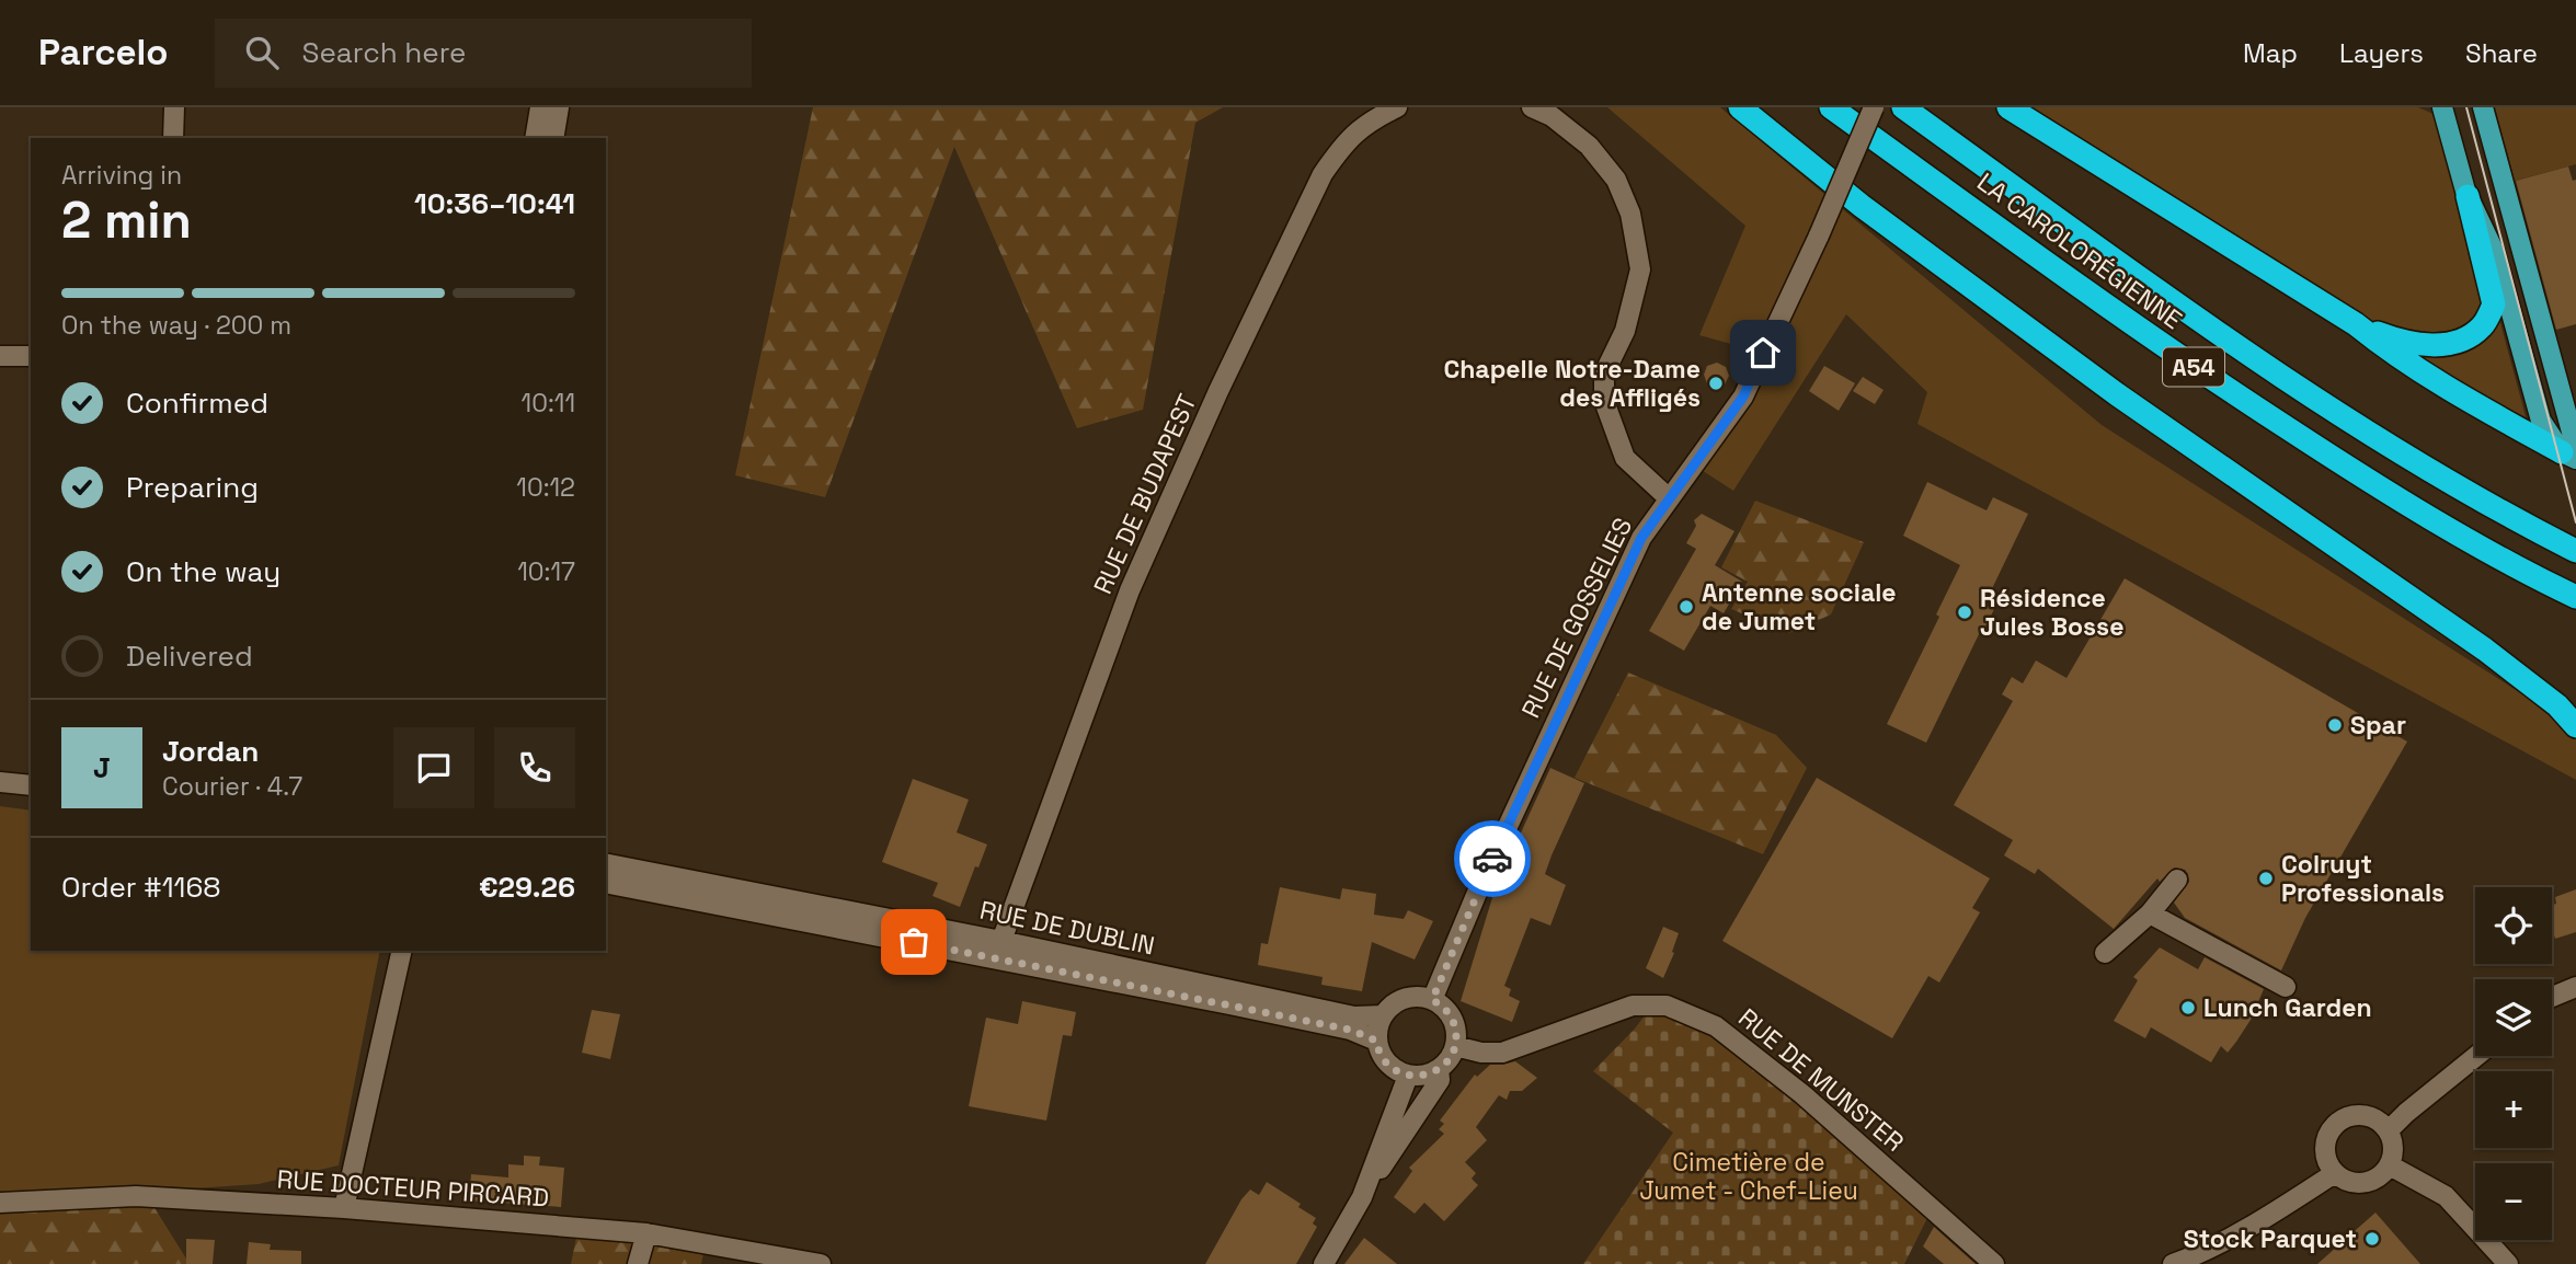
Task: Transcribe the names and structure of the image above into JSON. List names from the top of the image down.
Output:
{
  "streets": {
    "highway": ["LA CAROLORÉGIENNE", "A54"],
    "street": [
      "RUE DE BUDAPEST",
      "RUE DE GOSSELIES",
      "RUE DE DUBLIN",
      "RUE DE MUNSTER",
      "RUE DOCTEUR PIRCARD"
    ]
  },
  "crossings": [
    ["RUE DE BUDAPEST", "RUE DE DUBLIN"],
    ["RUE DE GOSSELIES", "RUE DE DUBLIN"],
    ["RUE DE GOSSELIES", "RUE DE MUNSTER"],
    ["RUE DE DUBLIN", "RUE DE MUNSTER"]
  ],
  "parks": ["Cimetière de Jumet - Chef-Lieu"],
  "places": [
    "Chapelle Notre-Dame des Affligés",
    "Antenne sociale de Jumet",
    "Résidence Jules Bosse",
    "Spar",
    "Colruyt Professionals",
    "Lunch Garden",
    "Stock Parquet"
  ],
  "page": {
    "header": "Parcelo",
    "search": "Search here",
    "nav": ["Map", "Layers", "Share"],
    "heading": ["2 min", "Arriving in", "10:36–10:41"],
    "panel": [
      "Jordan",
      "Courier · 4.7",
      "Order #1168",
      "€29.26"
    ],
    "bar": "On the way · 200 m",
    "list": [
      ["Confirmed", "10:11"],
      ["Preparing", "10:12"],
      ["On the way", "10:17"],
      "Delivered"
    ],
    "round": "J",
    "map_buttons": ["+", "−"]
  }
}
